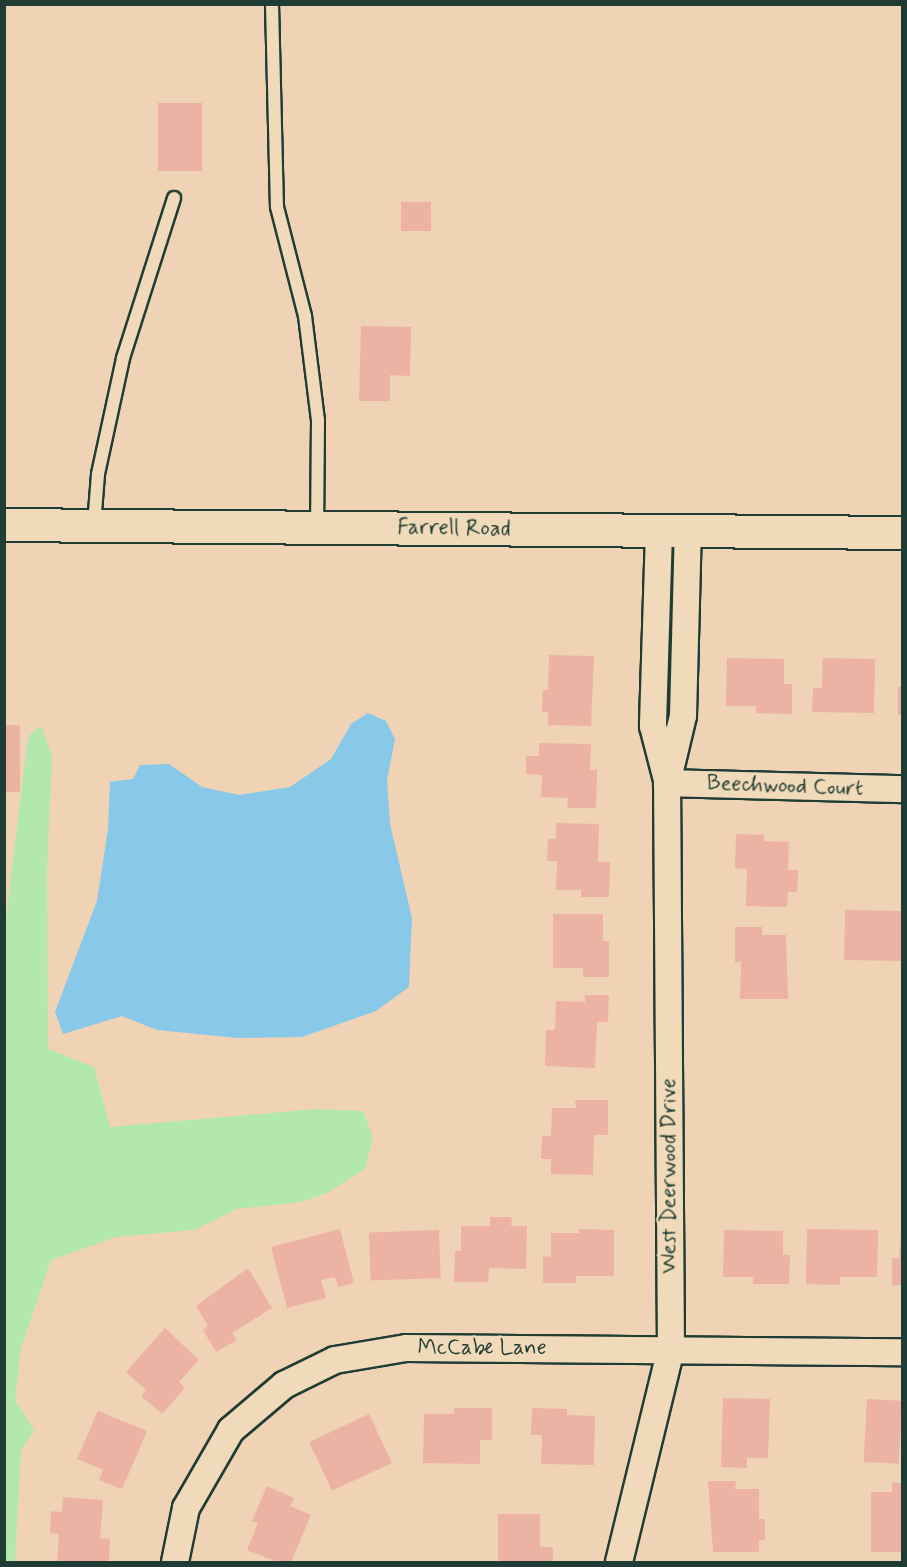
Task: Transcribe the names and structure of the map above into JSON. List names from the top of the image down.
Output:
{
  "streets": {
    "street": [
      "Farrell Road",
      "Beechwood Court",
      "West Deerwood Drive",
      "McCabe Lane"
    ]
  },
  "crossings": [
    ["Farrell Road", "West Deerwood Drive"],
    ["Beechwood Court", "West Deerwood Drive"],
    ["West Deerwood Drive", "McCabe Lane"]
  ]
}
